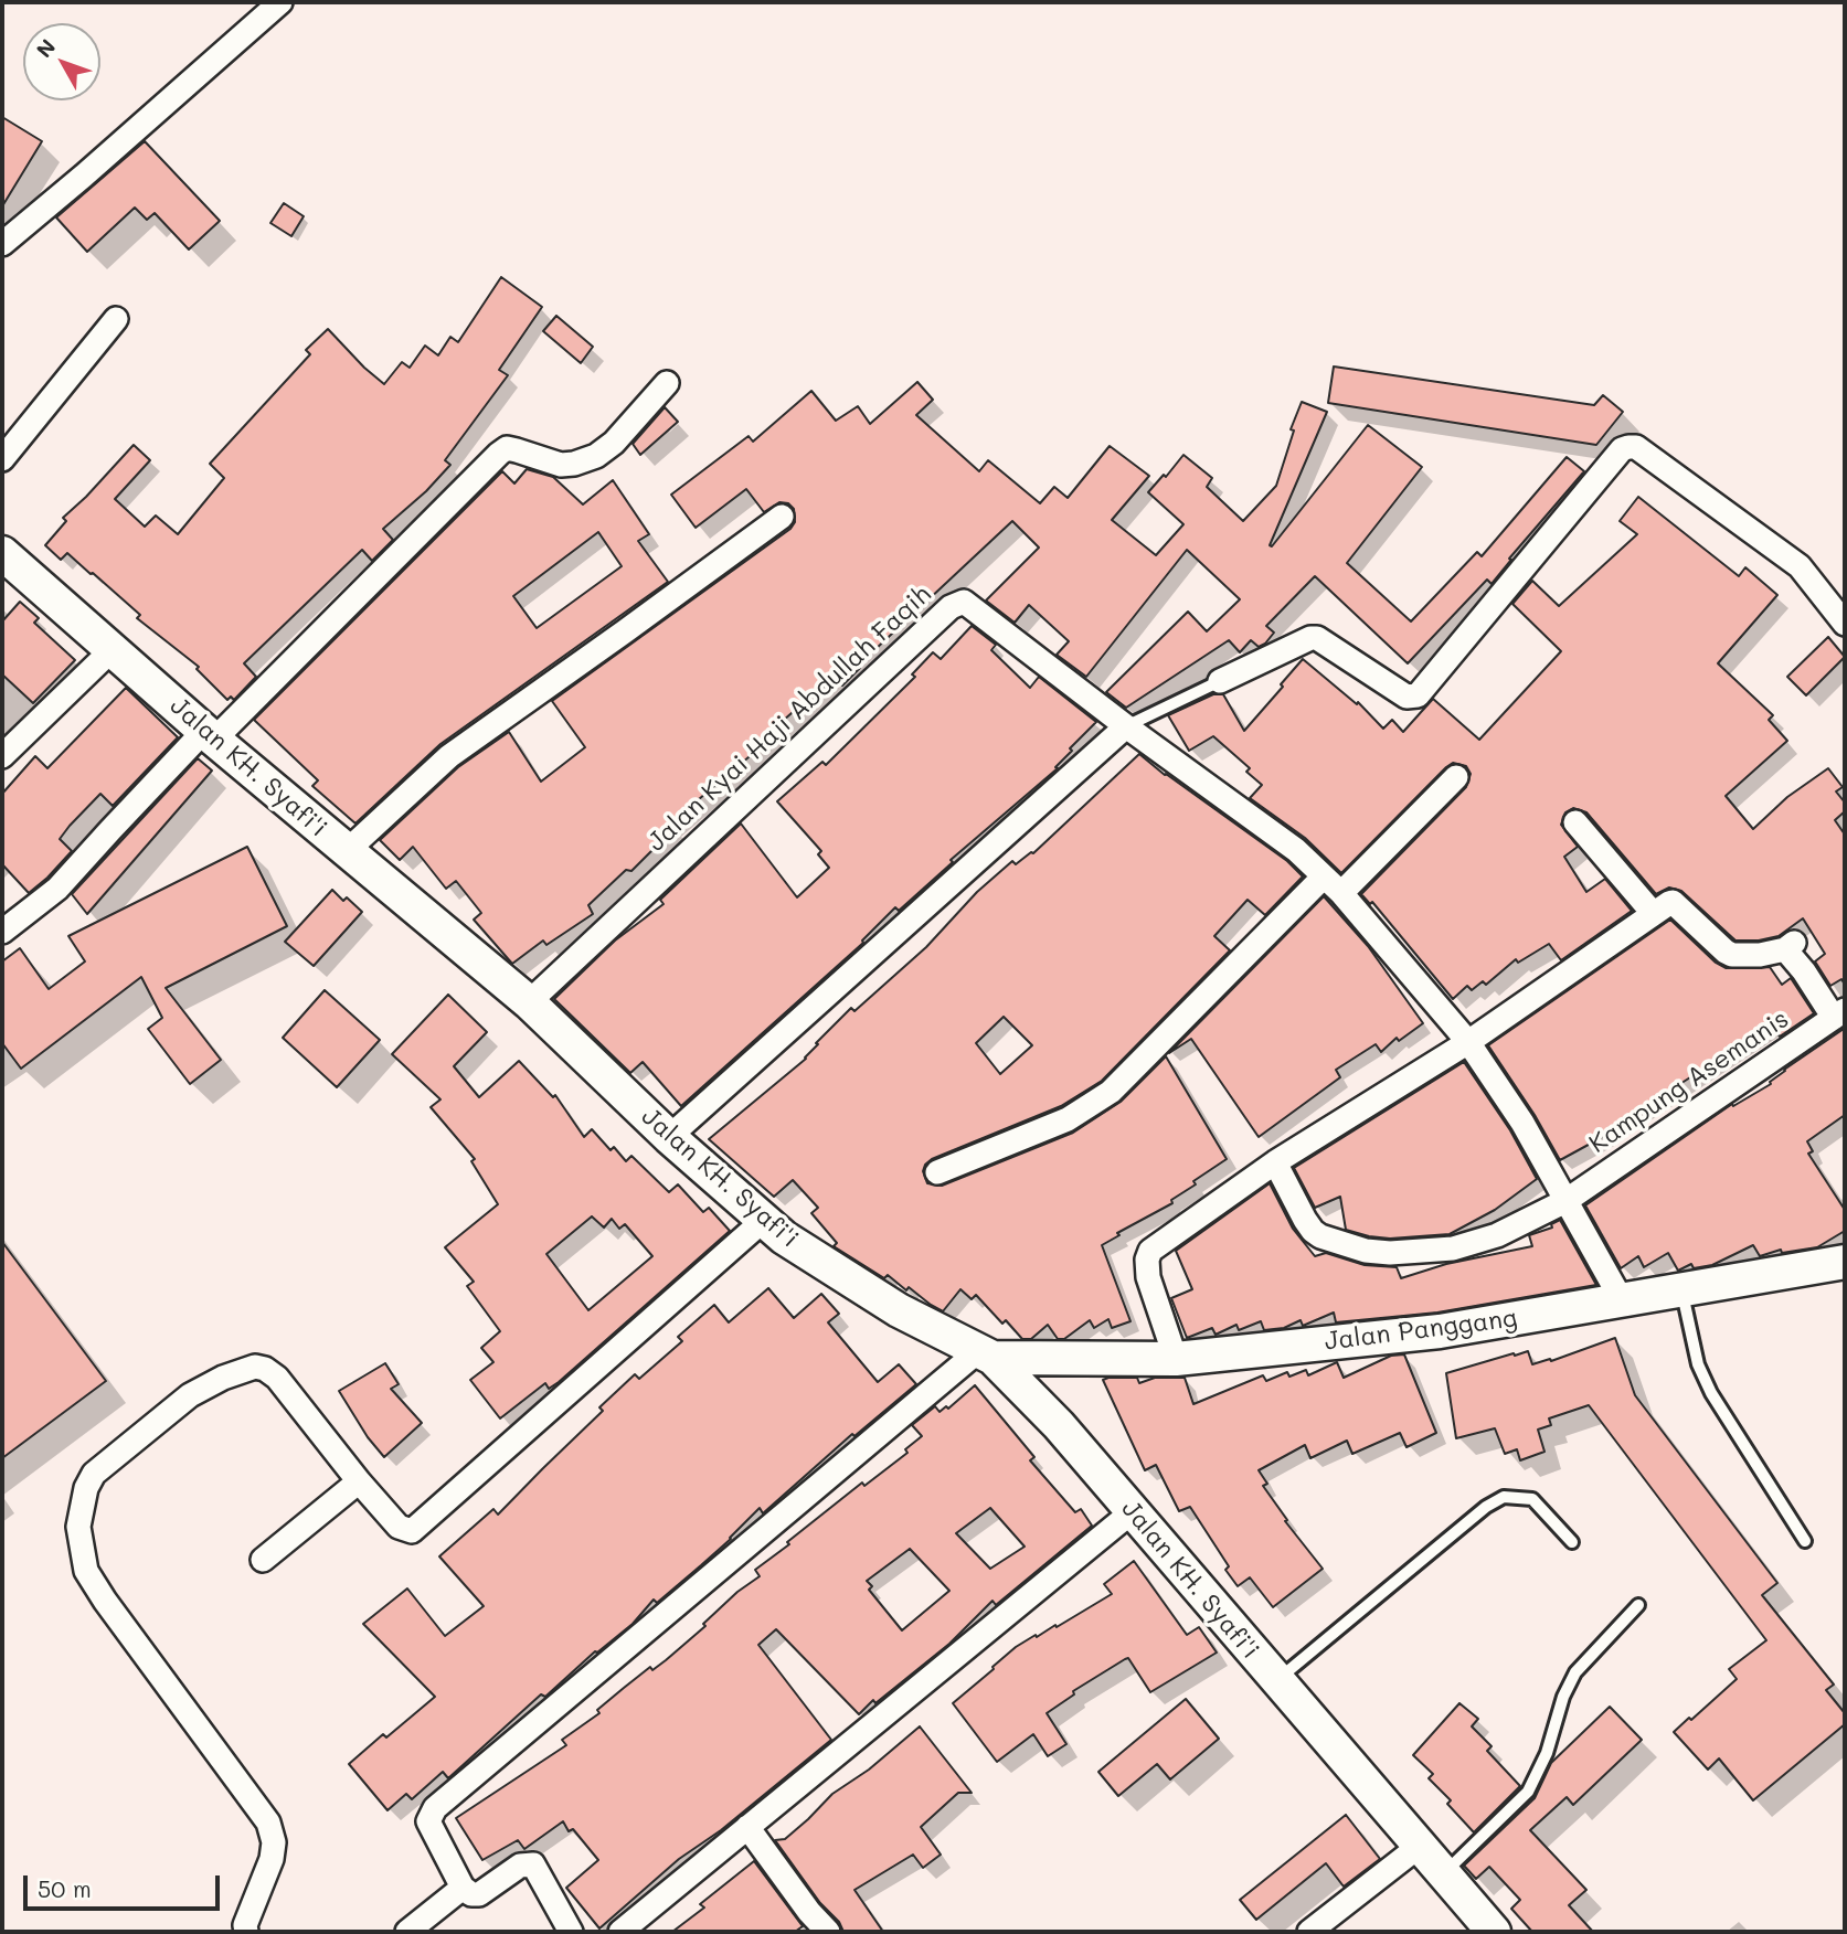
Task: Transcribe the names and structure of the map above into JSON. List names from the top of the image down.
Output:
{
  "streets": {
    "main road": ["Jalan KH. Syafi'i", "Jalan Panggang"],
    "street": ["Jalan Kyai Haji Abdullah Faqih", "Kampung Asemanis"]
  },
  "crossings": [
    ["Jalan Kyai Haji Abdullah Faqih", "Jalan KH. Syafi'i"],
    ["Jalan Kyai Haji Abdullah Faqih", "Kampung Asemanis"],
    ["Jalan Kyai Haji Abdullah Faqih", "Jalan Panggang"],
    ["Jalan KH. Syafi'i", "Jalan Panggang"]
  ],
  "scale_bar": "50 m",
  "north": "top left"
}
